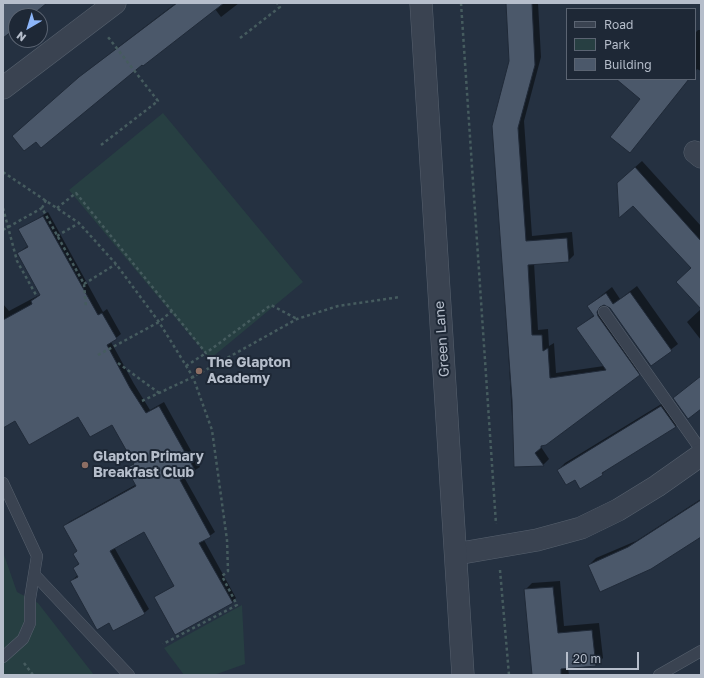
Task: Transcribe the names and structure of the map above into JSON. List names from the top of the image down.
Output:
{
  "streets": {
    "street": ["Green Lane"]
  },
  "places": ["The Glapton Academy", "Glapton Primary Breakfast Club"],
  "legend": ["Road", "Park", "Building"],
  "scale_bar": "20 m",
  "north": "bottom left"
}
